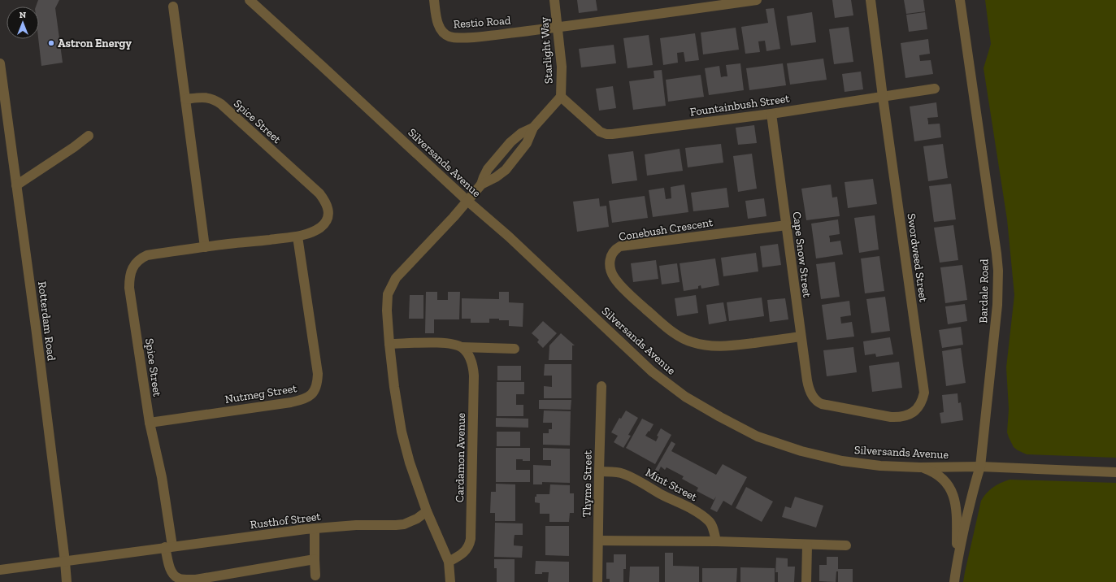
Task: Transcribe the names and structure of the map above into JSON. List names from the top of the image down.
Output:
{
  "streets": {
    "street": [
      "Restio Road",
      "Starlight Way",
      "Fountainbush Street",
      "Spice Street",
      "Silversands Avenue",
      "Conebush Crescent",
      "Cape Snow Street",
      "Swordweed Street",
      "Bardale Road",
      "Rotterdam Road",
      "Nutmeg Street",
      "Cardamon Avenue",
      "Thyme Street",
      "Mint Street",
      "Rusthof Street"
    ]
  },
  "crossings": [
    ["Restio Road", "Starlight Way"],
    ["Starlight Way", "Fountainbush Street"],
    ["Starlight Way", "Silversands Avenue"],
    ["Fountainbush Street", "Cape Snow Street"],
    ["Fountainbush Street", "Swordweed Street"],
    ["Spice Street", "Nutmeg Street"],
    ["Spice Street", "Rusthof Street"],
    ["Silversands Avenue", "Bardale Road"],
    ["Conebush Crescent", "Cape Snow Street"],
    ["Cape Snow Street", "Swordweed Street"],
    ["Rotterdam Road", "Rusthof Street"],
    ["Thyme Street", "Mint Street"]
  ],
  "places": ["Astron Energy"],
  "north": "top"
}
